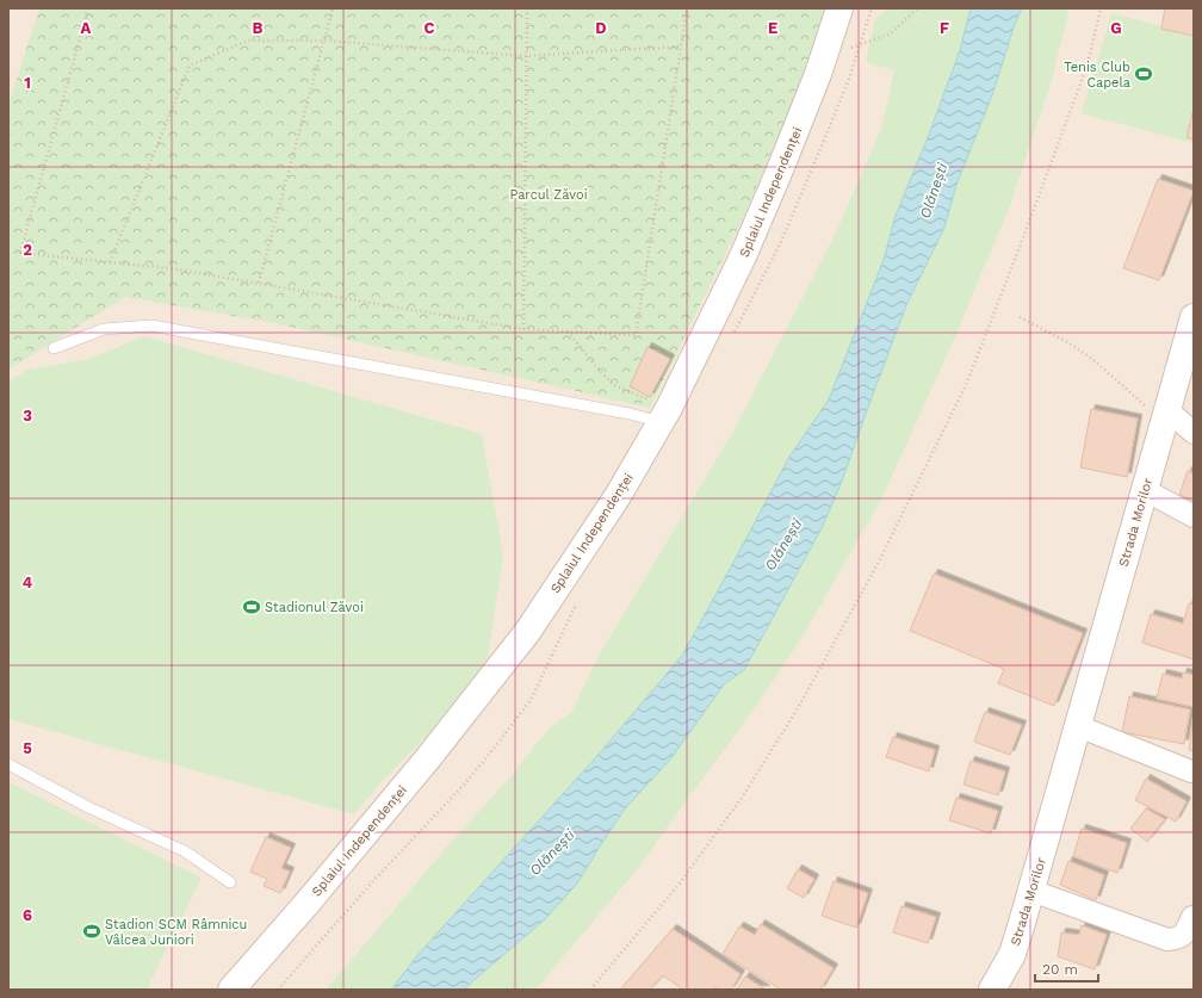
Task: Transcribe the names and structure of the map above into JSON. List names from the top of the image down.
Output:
{
  "streets": {
    "street": ["Splaiul Independenței", "Strada Morilor"]
  },
  "water": ["Olănești"],
  "parks": ["Parcul Zăvoi"],
  "places": {
    "sports": ["Tenis Club Capela", "Stadionul Zăvoi", "Stadion SCM Râmnicu Vâlcea Juniori"]
  },
  "scale_bar": "20 m",
  "grid": {
    "columns": [
      "A",
      "B",
      "C",
      "D",
      "E",
      "F",
      "G"
    ],
    "rows": [
      "1",
      "2",
      "3",
      "4",
      "5",
      "6"
    ]
  }
}
